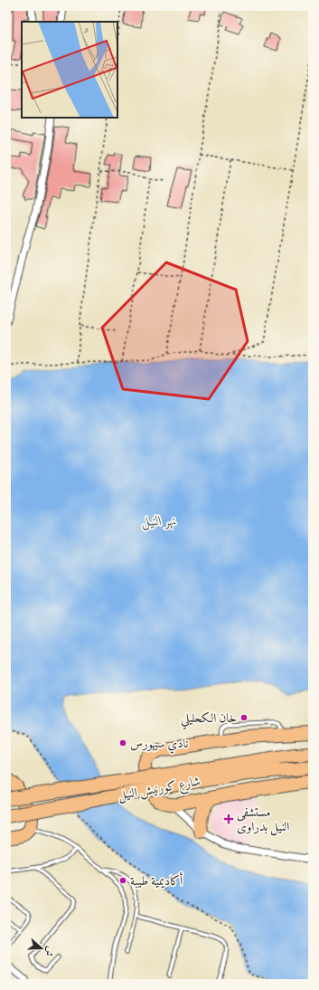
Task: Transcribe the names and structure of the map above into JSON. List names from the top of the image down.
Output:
{
  "streets": {
    "highway": ["شارع كورنيش النيل"]
  },
  "water": ["نهر النيل"],
  "places": {
    "other": ["خان الكحليلي", "نادي سيهورس", "أكاديمية طيبة"],
    "health": ["مستشفى النيل بدراوى"]
  },
  "north": "right"
}
